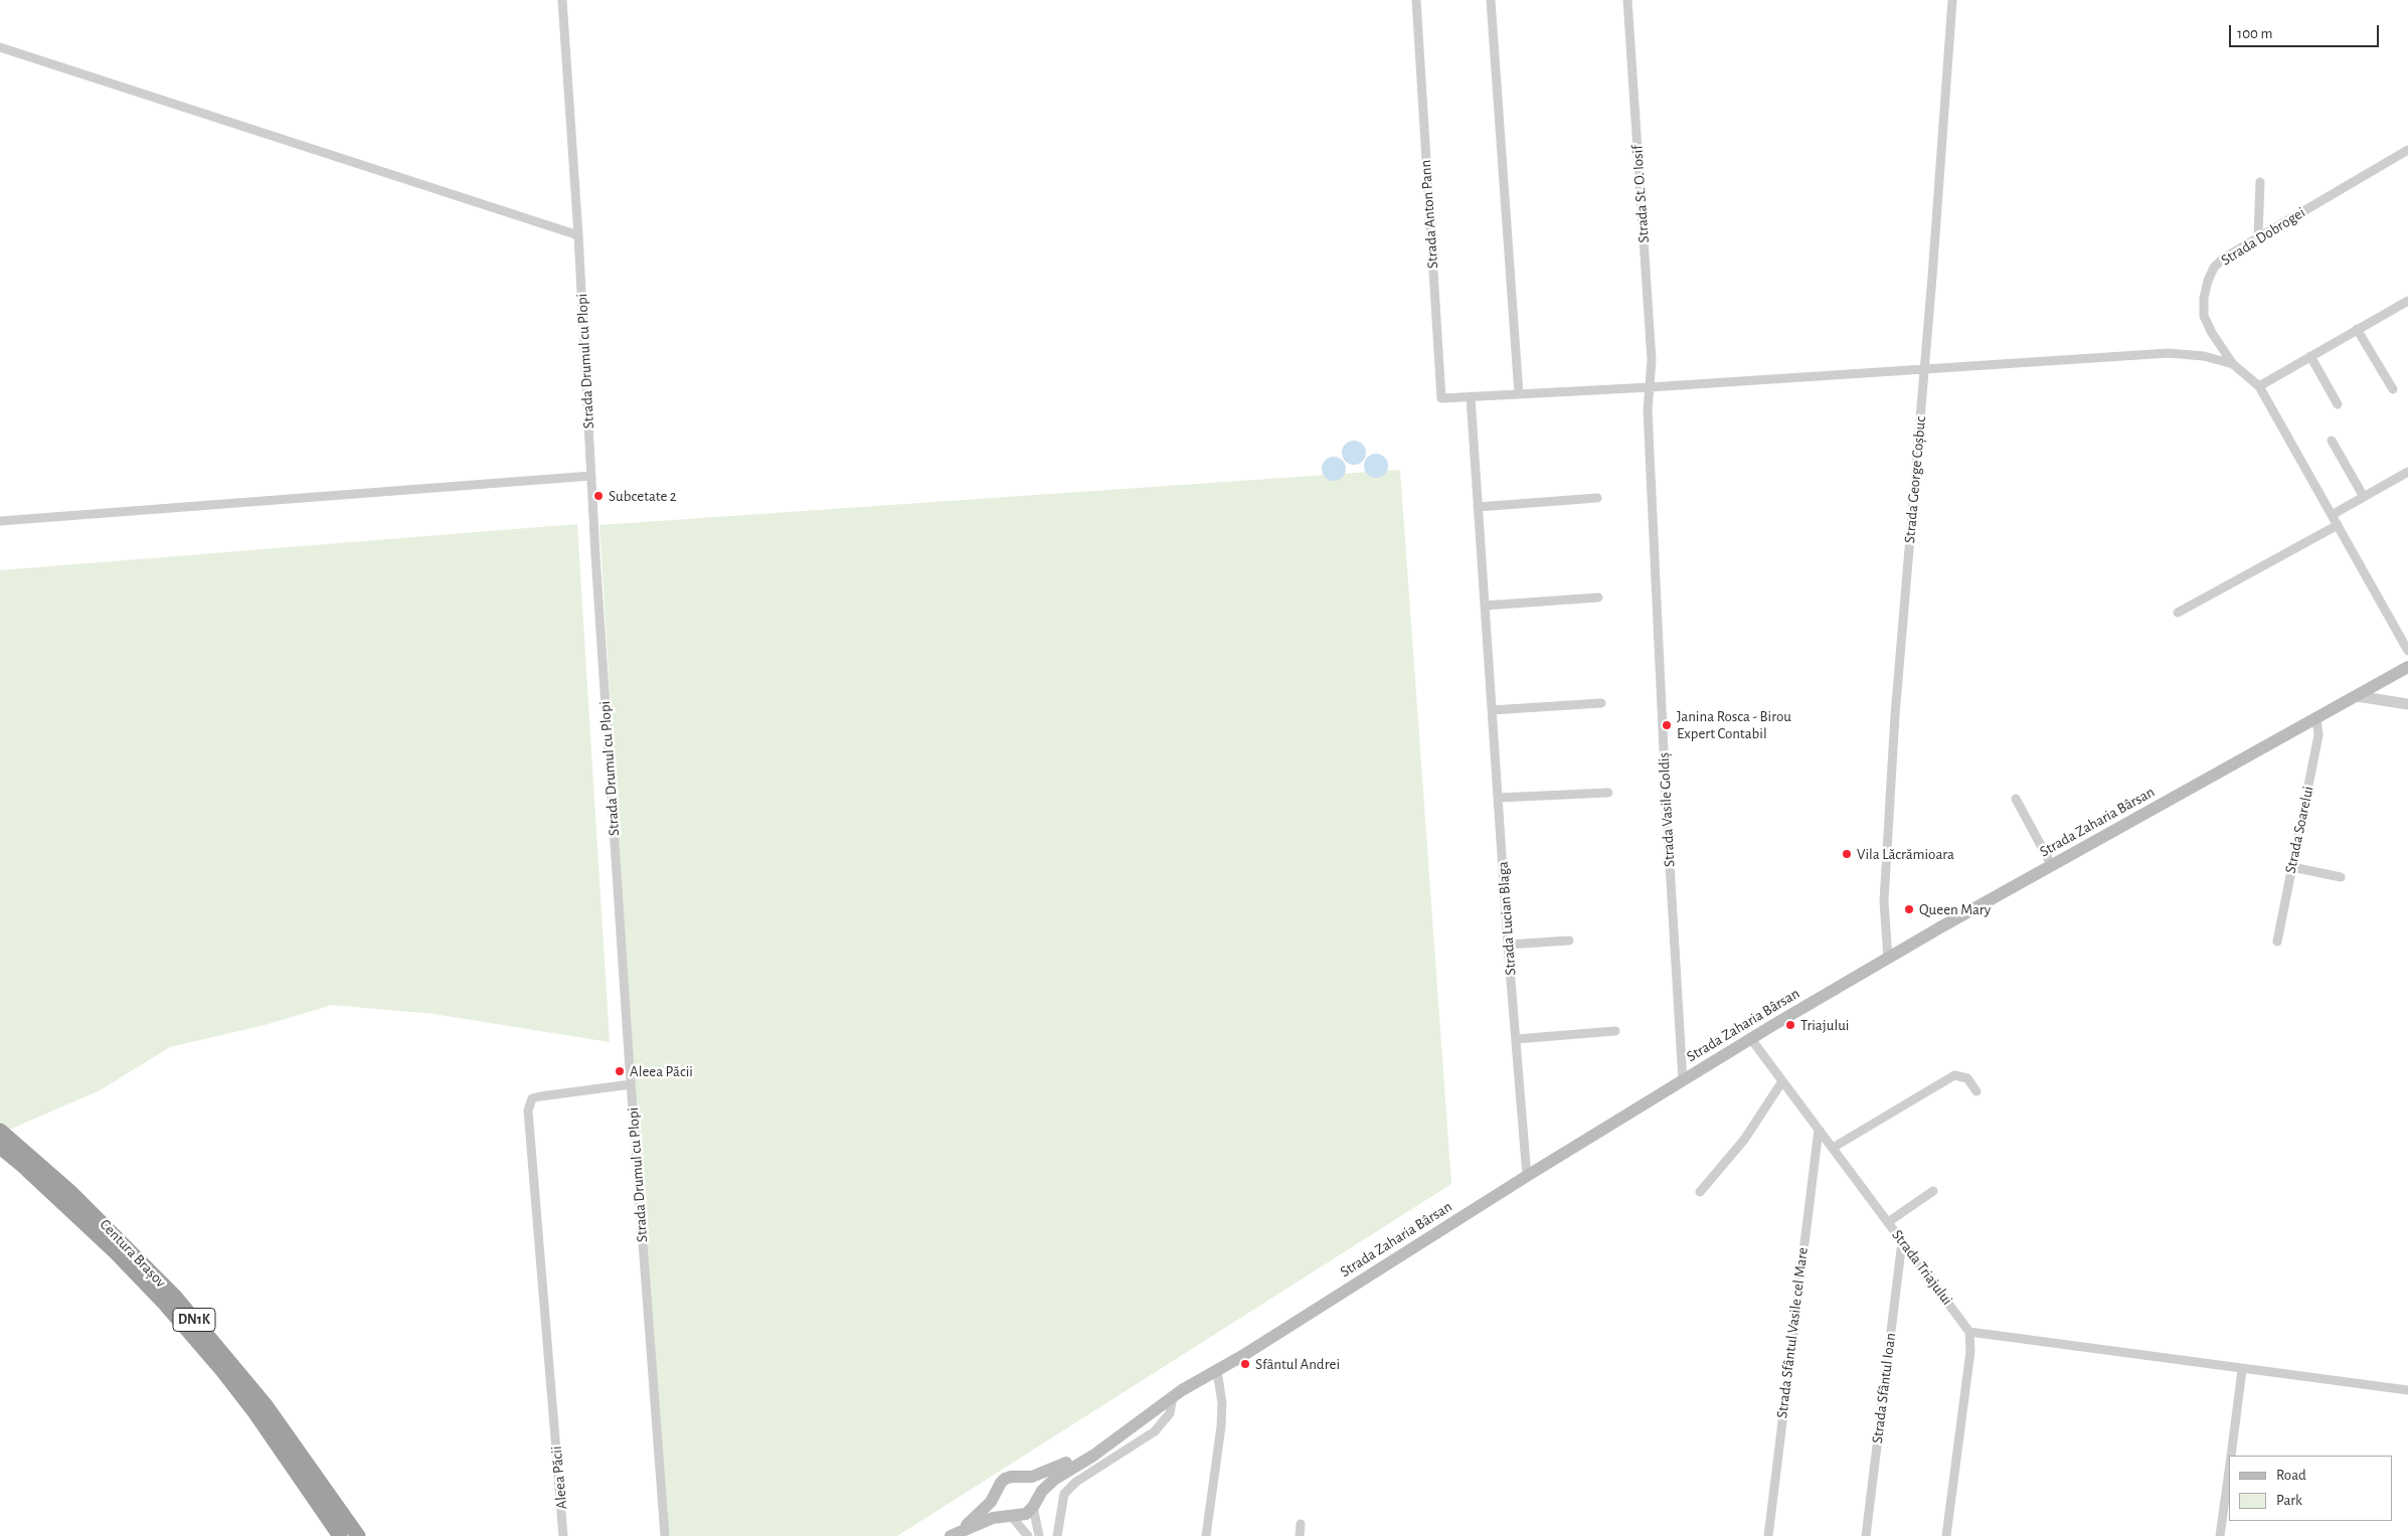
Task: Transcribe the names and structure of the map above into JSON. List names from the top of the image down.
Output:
{
  "streets": {
    "highway": ["Centura Brașov", "DN1K"],
    "main road": ["Strada Zaharia Bârsan"],
    "street": [
      "Strada St. O. Iosif",
      "Strada Anton Pann",
      "Strada Dobrogei",
      "Strada Drumul cu Plopi",
      "Strada George Coșbuc",
      "Strada Vasile Goldiș",
      "Strada Soarelui",
      "Strada Lucian Blaga",
      "Strada Triajului",
      "Strada Sfântul Vasile cel Mare",
      "Strada Sfântul Ioan",
      "Aleea Păcii"
    ]
  },
  "crossings": [
    ["Strada St. O. Iosif", "Strada Vasile Goldiș"],
    ["Strada Anton Pann", "Strada Lucian Blaga"],
    ["Strada Drumul cu Plopi", "Aleea Păcii"],
    ["Strada George Coșbuc", "Strada Zaharia Bârsan"],
    ["Strada Vasile Goldiș", "Strada Zaharia Bârsan"],
    ["Strada Zaharia Bârsan", "Strada Soarelui"],
    ["Strada Zaharia Bârsan", "Strada Lucian Blaga"],
    ["Strada Zaharia Bârsan", "Strada Triajului"],
    ["Strada Triajului", "Strada Sfântul Vasile cel Mare"],
    ["Strada Triajului", "Strada Sfântul Ioan"]
  ],
  "places": [
    "Subcetate 2",
    "Janina Rosca - Birou Expert Contabil",
    "Vila Lăcrămioara",
    "Queen Mary",
    "Triajului",
    "Aleea Păcii",
    "Sfântul Andrei"
  ],
  "legend": ["Road", "Park"],
  "scale_bar": "100 m"
}
